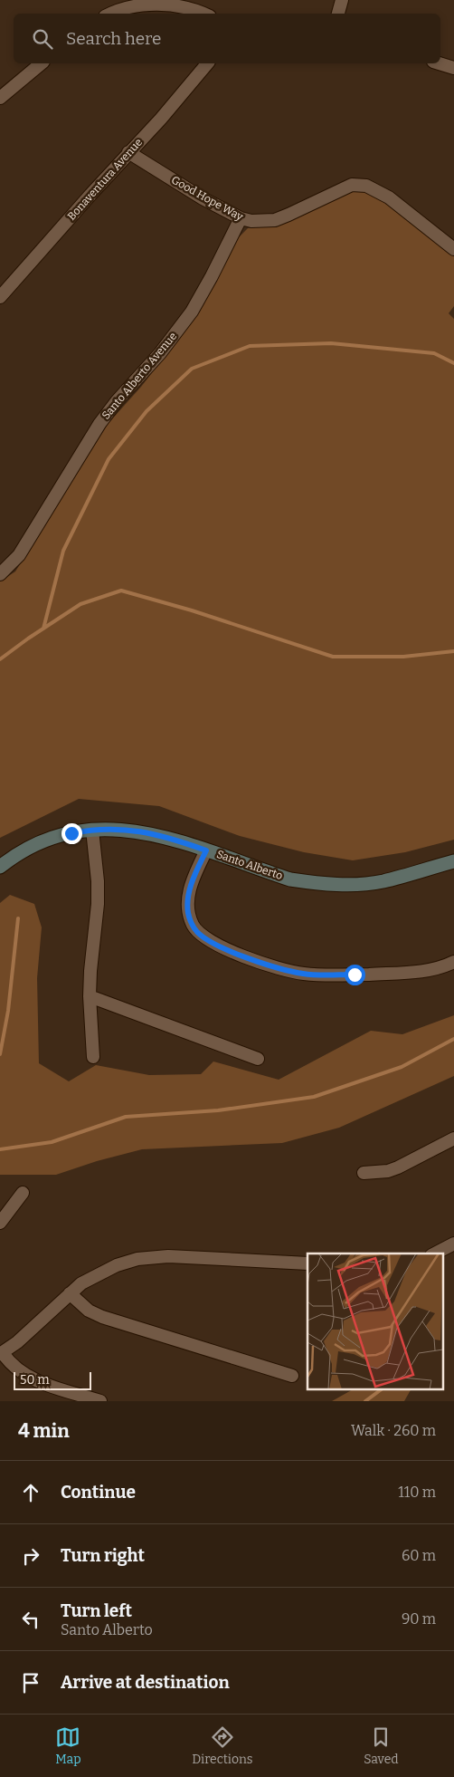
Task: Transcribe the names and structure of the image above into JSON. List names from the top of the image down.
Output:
{
  "streets": {
    "street": [
      "Bonaventura Avenue",
      "Good Hope Way",
      "Santo Alberto Avenue",
      "Santo Alberto"
    ]
  },
  "crossings": [
    ["Bonaventura Avenue", "Good Hope Way"],
    ["Good Hope Way", "Santo Alberto Avenue"]
  ],
  "scale_bar": "50 m",
  "page": {
    "search": "Search here",
    "scale": "50 m",
    "heading": ["4 min", "Walk · 260 m"],
    "list": [
      ["Continue", "110 m"],
      ["Turn right", "60 m"],
      ["Turn left", "Santo Alberto", "90 m"],
      "Arrive at destination"
    ],
    "nav": ["Map", "Directions", "Saved"]
  }
}
